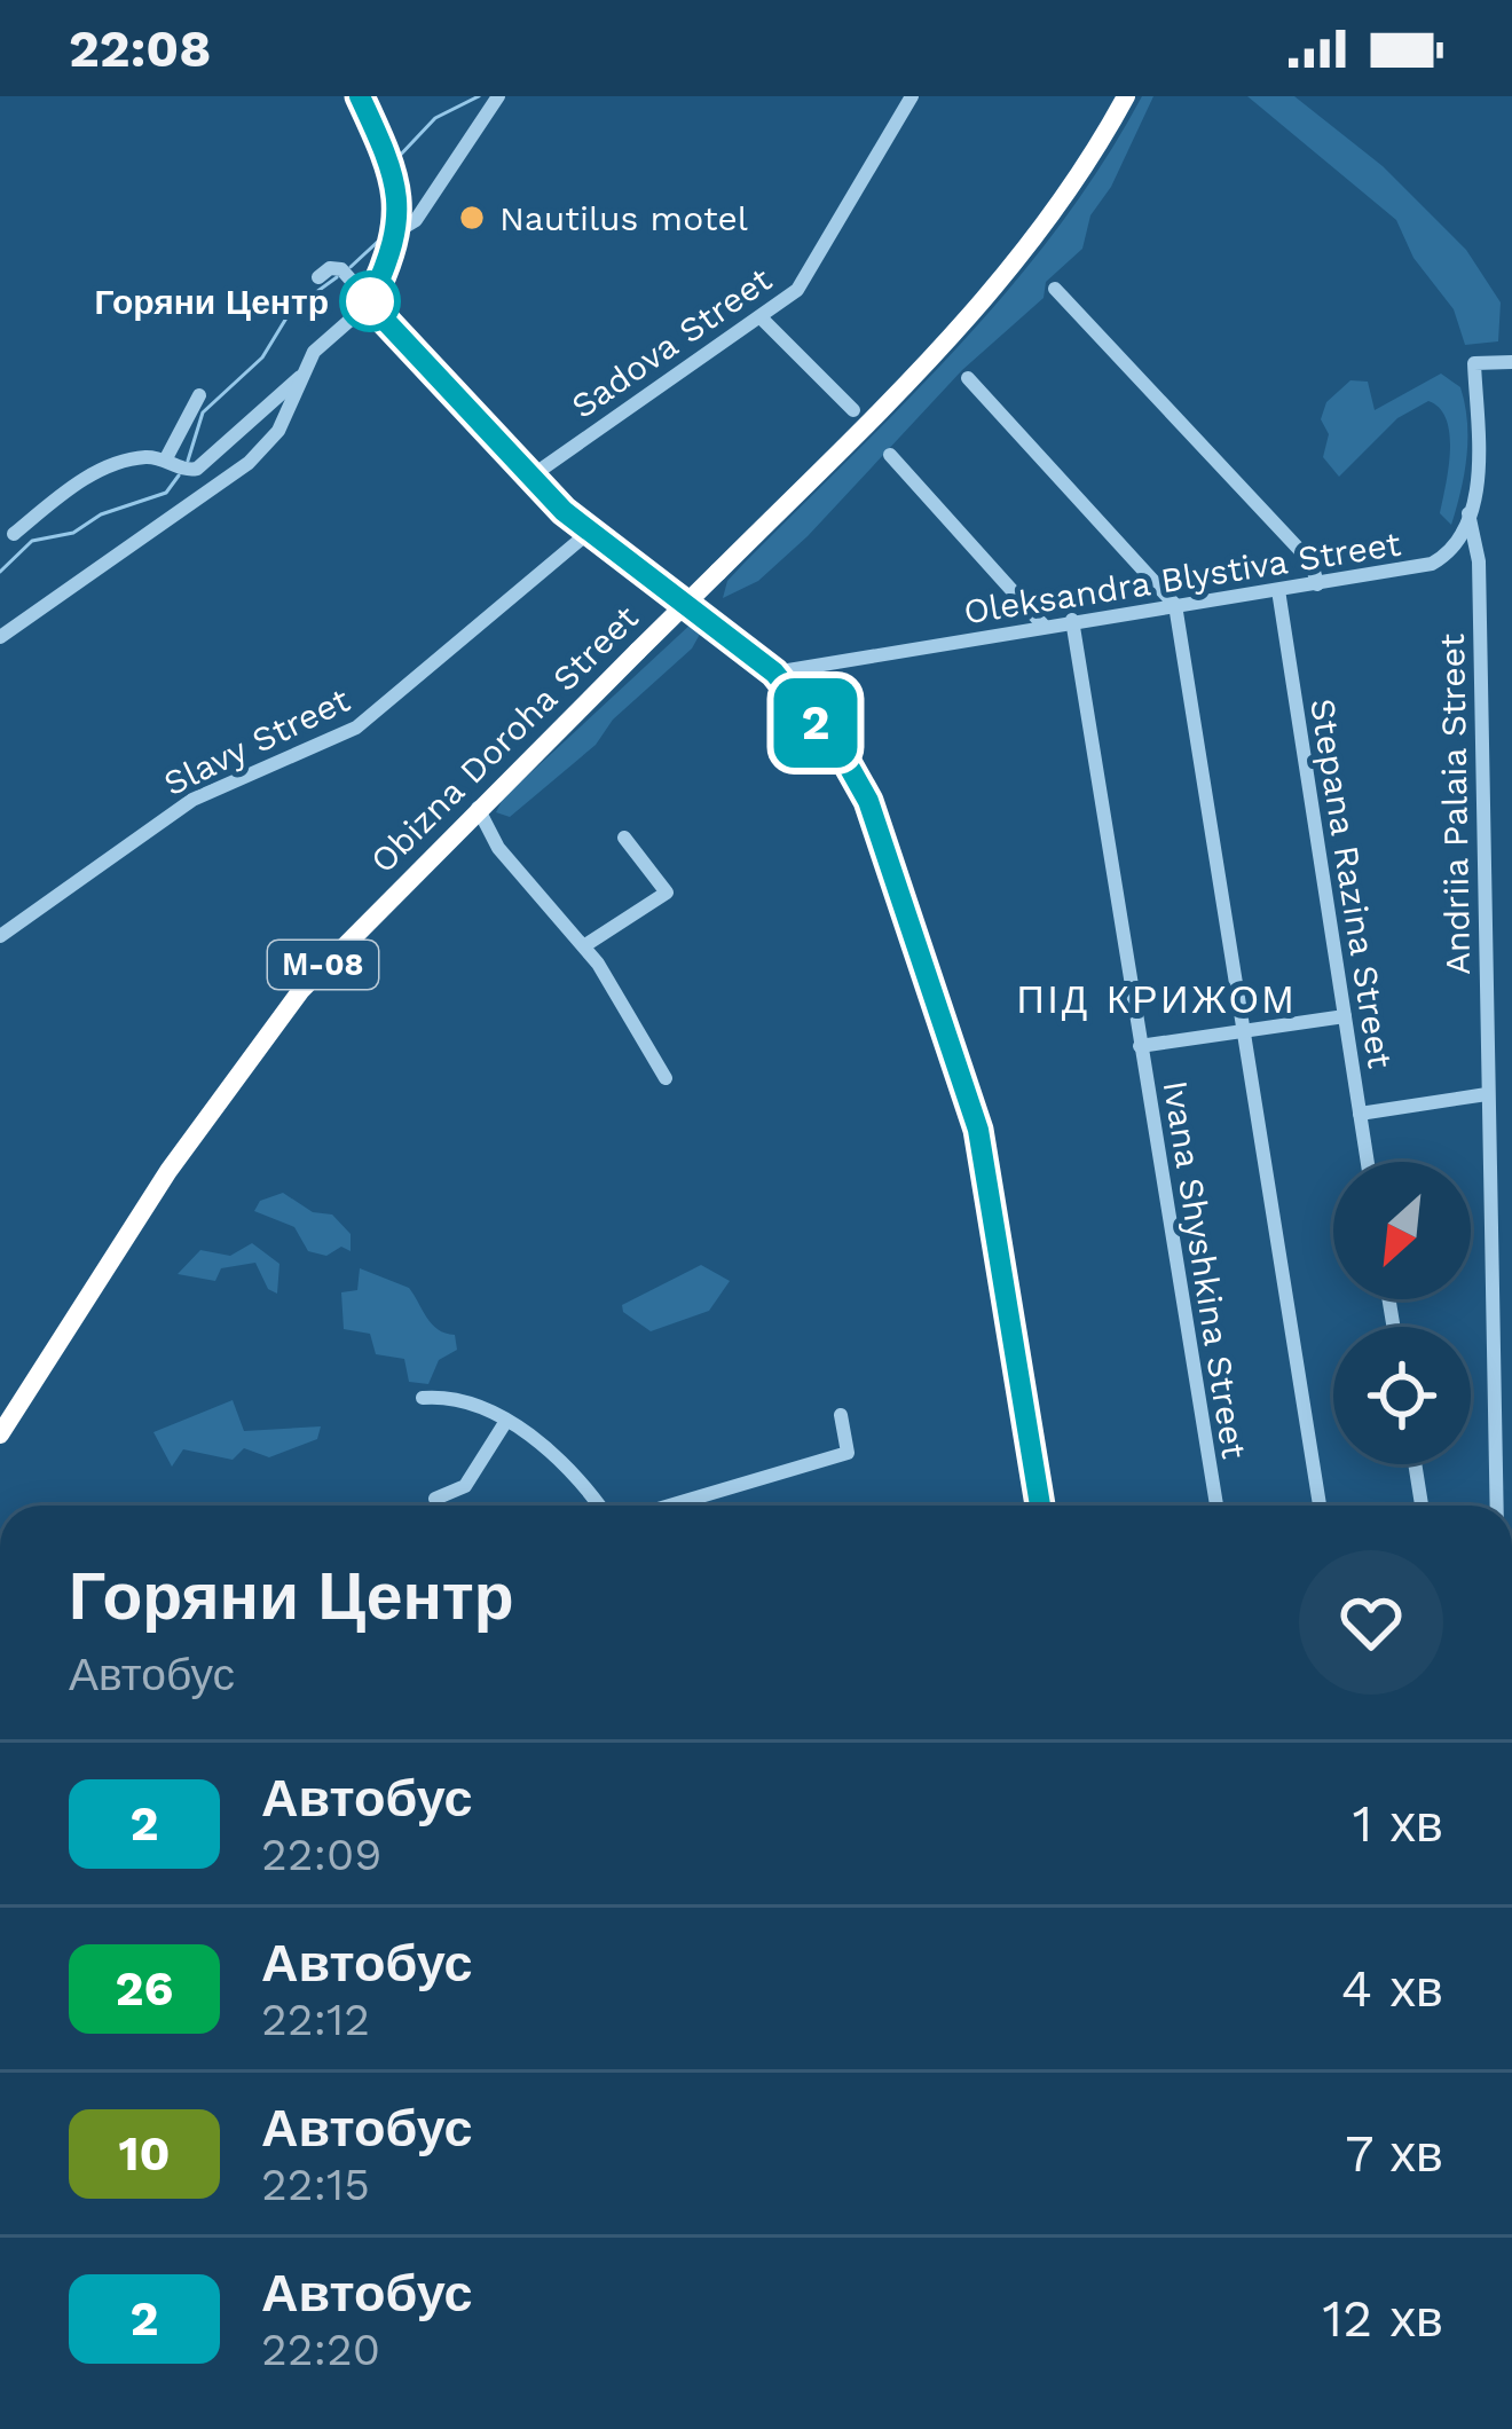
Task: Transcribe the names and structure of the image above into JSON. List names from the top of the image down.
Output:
{
  "streets": {
    "highway": ["Obizna Doroha Street", "М-08"],
    "street": [
      "Sadova Street",
      "Oleksandra Blystiva Street",
      "Slavy Street",
      "Andriia Palaia Street",
      "Stepana Razina Street",
      "Ivana Shyshkina Street"
    ]
  },
  "crossings": [
    ["Oleksandra Blystiva Street", "Andriia Palaia Street"],
    ["Oleksandra Blystiva Street", "Stepana Razina Street"],
    ["Oleksandra Blystiva Street", "Ivana Shyshkina Street"]
  ],
  "districts": ["ПІД КРИЖОМ"],
  "places": ["Nautilus motel", "Горяни Центр"],
  "lines": ["bus line 2"],
  "north": "bottom left",
  "page": {
    "status": "22:08",
    "on_map": "2",
    "heading": ["Горяни Центр", "Автобус"],
    "list": [
      {
        "mark": "2",
        "name": "Автобус",
        "note": "22:09",
        "value": "1 хв"
      },
      {
        "mark": "26",
        "name": "Автобус",
        "note": "22:12",
        "value": "4 хв"
      },
      {
        "mark": "10",
        "name": "Автобус",
        "note": "22:15",
        "value": "7 хв"
      },
      {
        "mark": "2",
        "name": "Автобус",
        "note": "22:20",
        "value": "12 хв"
      }
    ]
  }
}
